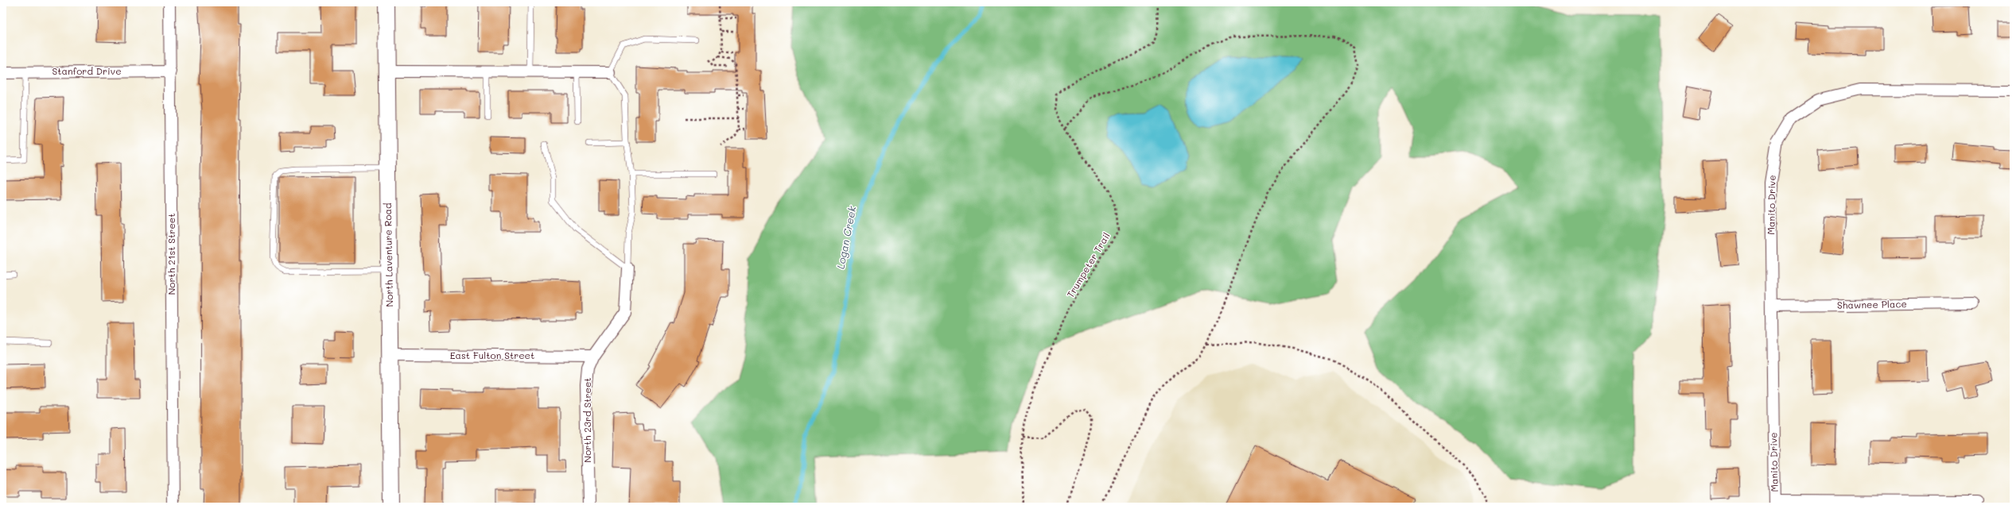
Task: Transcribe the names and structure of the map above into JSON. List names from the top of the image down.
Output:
{
  "streets": {
    "street": [
      "Stanford Drive",
      "Manito Drive",
      "North 21st Street",
      "North Laventure Road",
      "Shawnee Place",
      "East Fulton Street",
      "North 23rd Street"
    ],
    "path": ["Trumpeter Trail"]
  },
  "crossings": [
    ["Stanford Drive", "North 21st Street"],
    ["Manito Drive", "Shawnee Place"],
    ["North Laventure Road", "East Fulton Street"],
    ["East Fulton Street", "North 23rd Street"]
  ],
  "water": ["Logan Creek"]
}
